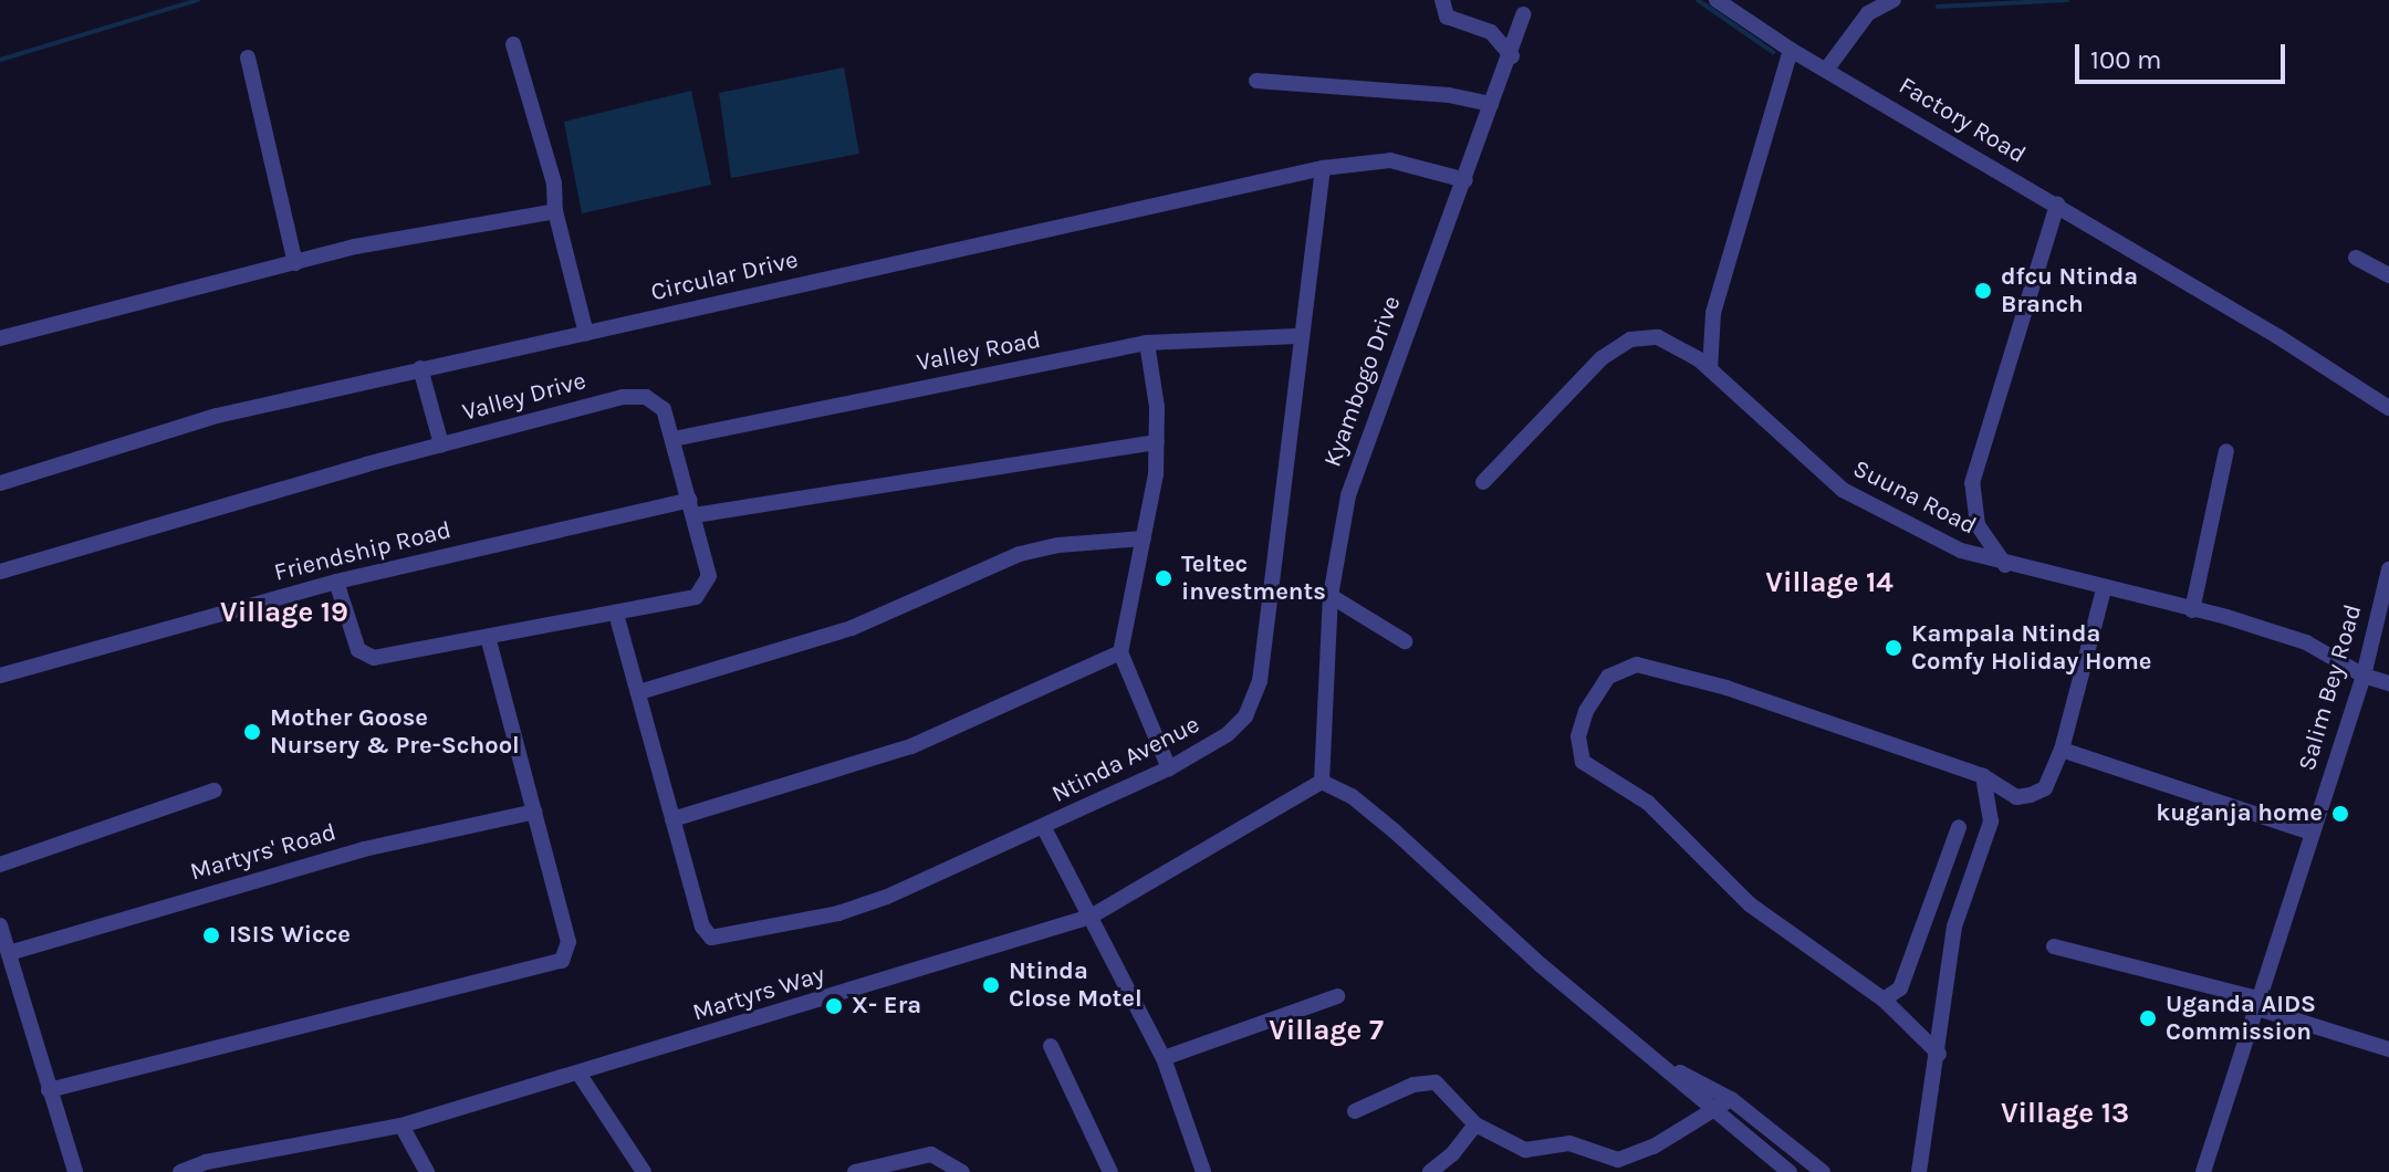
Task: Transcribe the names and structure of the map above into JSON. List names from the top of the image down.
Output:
{
  "streets": {
    "street": [
      "Factory Road",
      "Circular Drive",
      "Valley Road",
      "Kyambogo Drive",
      "Valley Drive",
      "Suuna Road",
      "Friendship Road",
      "Salim Bey Road",
      "Ntinda Avenue",
      "Martyrs' Road",
      "Martyrs Way"
    ]
  },
  "crossings": [
    ["Circular Drive", "Kyambogo Drive"],
    ["Circular Drive", "Ntinda Avenue"],
    ["Valley Road", "Valley Drive"],
    ["Valley Road", "Ntinda Avenue"],
    ["Kyambogo Drive", "Martyrs Way"],
    ["Valley Drive", "Friendship Road"],
    ["Suuna Road", "Salim Bey Road"]
  ],
  "districts": [
    "Village 14",
    "Village 19",
    "Village 7",
    "Village 13"
  ],
  "places": [
    "dfcu Ntinda Branch",
    "Teltec investments",
    "Kampala Ntinda Comfy Holiday Home",
    "Mother Goose Nursery & Pre-School",
    "kuganja home",
    "ISIS Wicce",
    "Ntinda Close Motel",
    "X- Era",
    "Uganda AIDS Commission"
  ],
  "scale_bar": "100 m"
}
